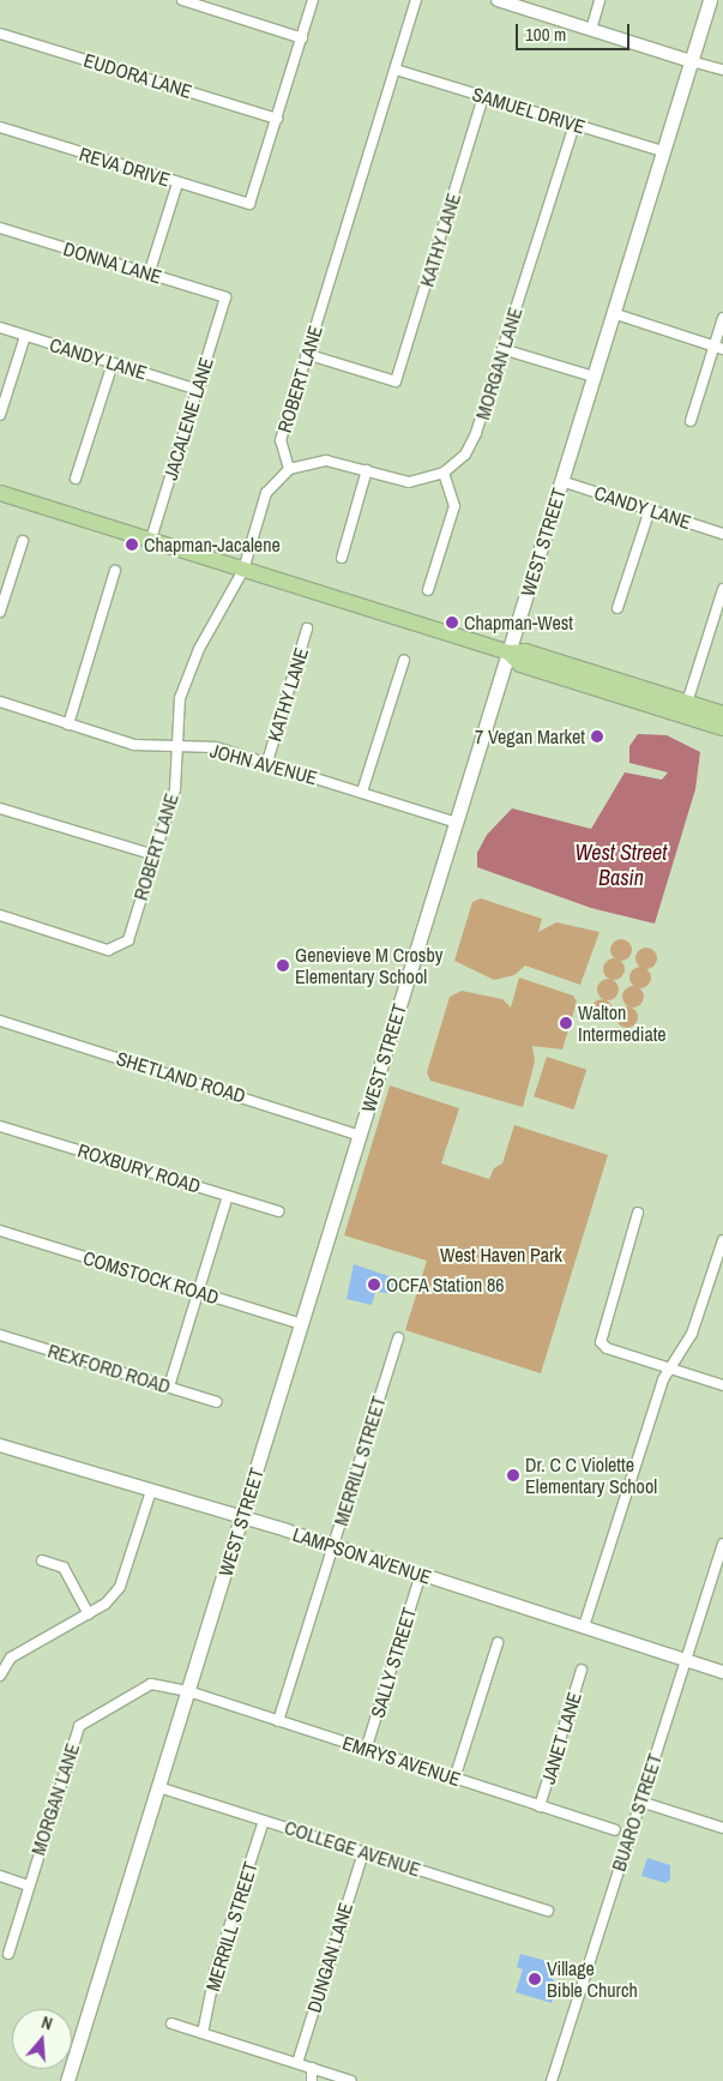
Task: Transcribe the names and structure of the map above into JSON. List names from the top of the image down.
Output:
{
  "streets": {
    "main road": ["WEST STREET"],
    "street": [
      "EUDORA LANE",
      "SAMUEL DRIVE",
      "REVA DRIVE",
      "KATHY LANE",
      "DONNA LANE",
      "CANDY LANE",
      "MORGAN LANE",
      "ROBERT LANE",
      "JACALENE LANE",
      "JOHN AVENUE",
      "SHETLAND ROAD",
      "ROXBURY ROAD",
      "COMSTOCK ROAD",
      "REXFORD ROAD",
      "MERRILL STREET",
      "LAMPSON AVENUE",
      "SALLY STREET",
      "JANET LANE",
      "EMRYS AVENUE",
      "BUARO STREET",
      "COLLEGE AVENUE",
      "DUNGAN LANE"
    ]
  },
  "crossings": [
    ["EUDORA LANE", "REVA DRIVE"],
    ["SAMUEL DRIVE", "KATHY LANE"],
    ["SAMUEL DRIVE", "MORGAN LANE"],
    ["SAMUEL DRIVE", "ROBERT LANE"],
    ["SAMUEL DRIVE", "WEST STREET"],
    ["KATHY LANE", "ROBERT LANE"],
    ["KATHY LANE", "JOHN AVENUE"],
    ["DONNA LANE", "JACALENE LANE"],
    ["CANDY LANE", "JACALENE LANE"],
    ["CANDY LANE", "WEST STREET"],
    ["MORGAN LANE", "WEST STREET"],
    ["MORGAN LANE", "EMRYS AVENUE"],
    ["ROBERT LANE", "JOHN AVENUE"],
    ["WEST STREET", "JOHN AVENUE"],
    ["WEST STREET", "SHETLAND ROAD"],
    ["WEST STREET", "COMSTOCK ROAD"],
    ["WEST STREET", "LAMPSON AVENUE"],
    ["WEST STREET", "EMRYS AVENUE"],
    ["WEST STREET", "COLLEGE AVENUE"],
    ["MERRILL STREET", "LAMPSON AVENUE"],
    ["MERRILL STREET", "EMRYS AVENUE"],
    ["MERRILL STREET", "COLLEGE AVENUE"],
    ["LAMPSON AVENUE", "SALLY STREET"],
    ["LAMPSON AVENUE", "BUARO STREET"],
    ["SALLY STREET", "EMRYS AVENUE"],
    ["JANET LANE", "EMRYS AVENUE"],
    ["COLLEGE AVENUE", "DUNGAN LANE"]
  ],
  "water": ["West Street Basin"],
  "parks": ["West Haven Park"],
  "places": [
    "Chapman-Jacalene",
    "Chapman-West",
    "7 Vegan Market",
    "Genevieve M Crosby Elementary School",
    "Walton Intermediate",
    "OCFA Station 86",
    "Dr. C C Violette Elementary School",
    "Village Bible Church"
  ],
  "scale_bar": "100 m",
  "north": "top"
}
